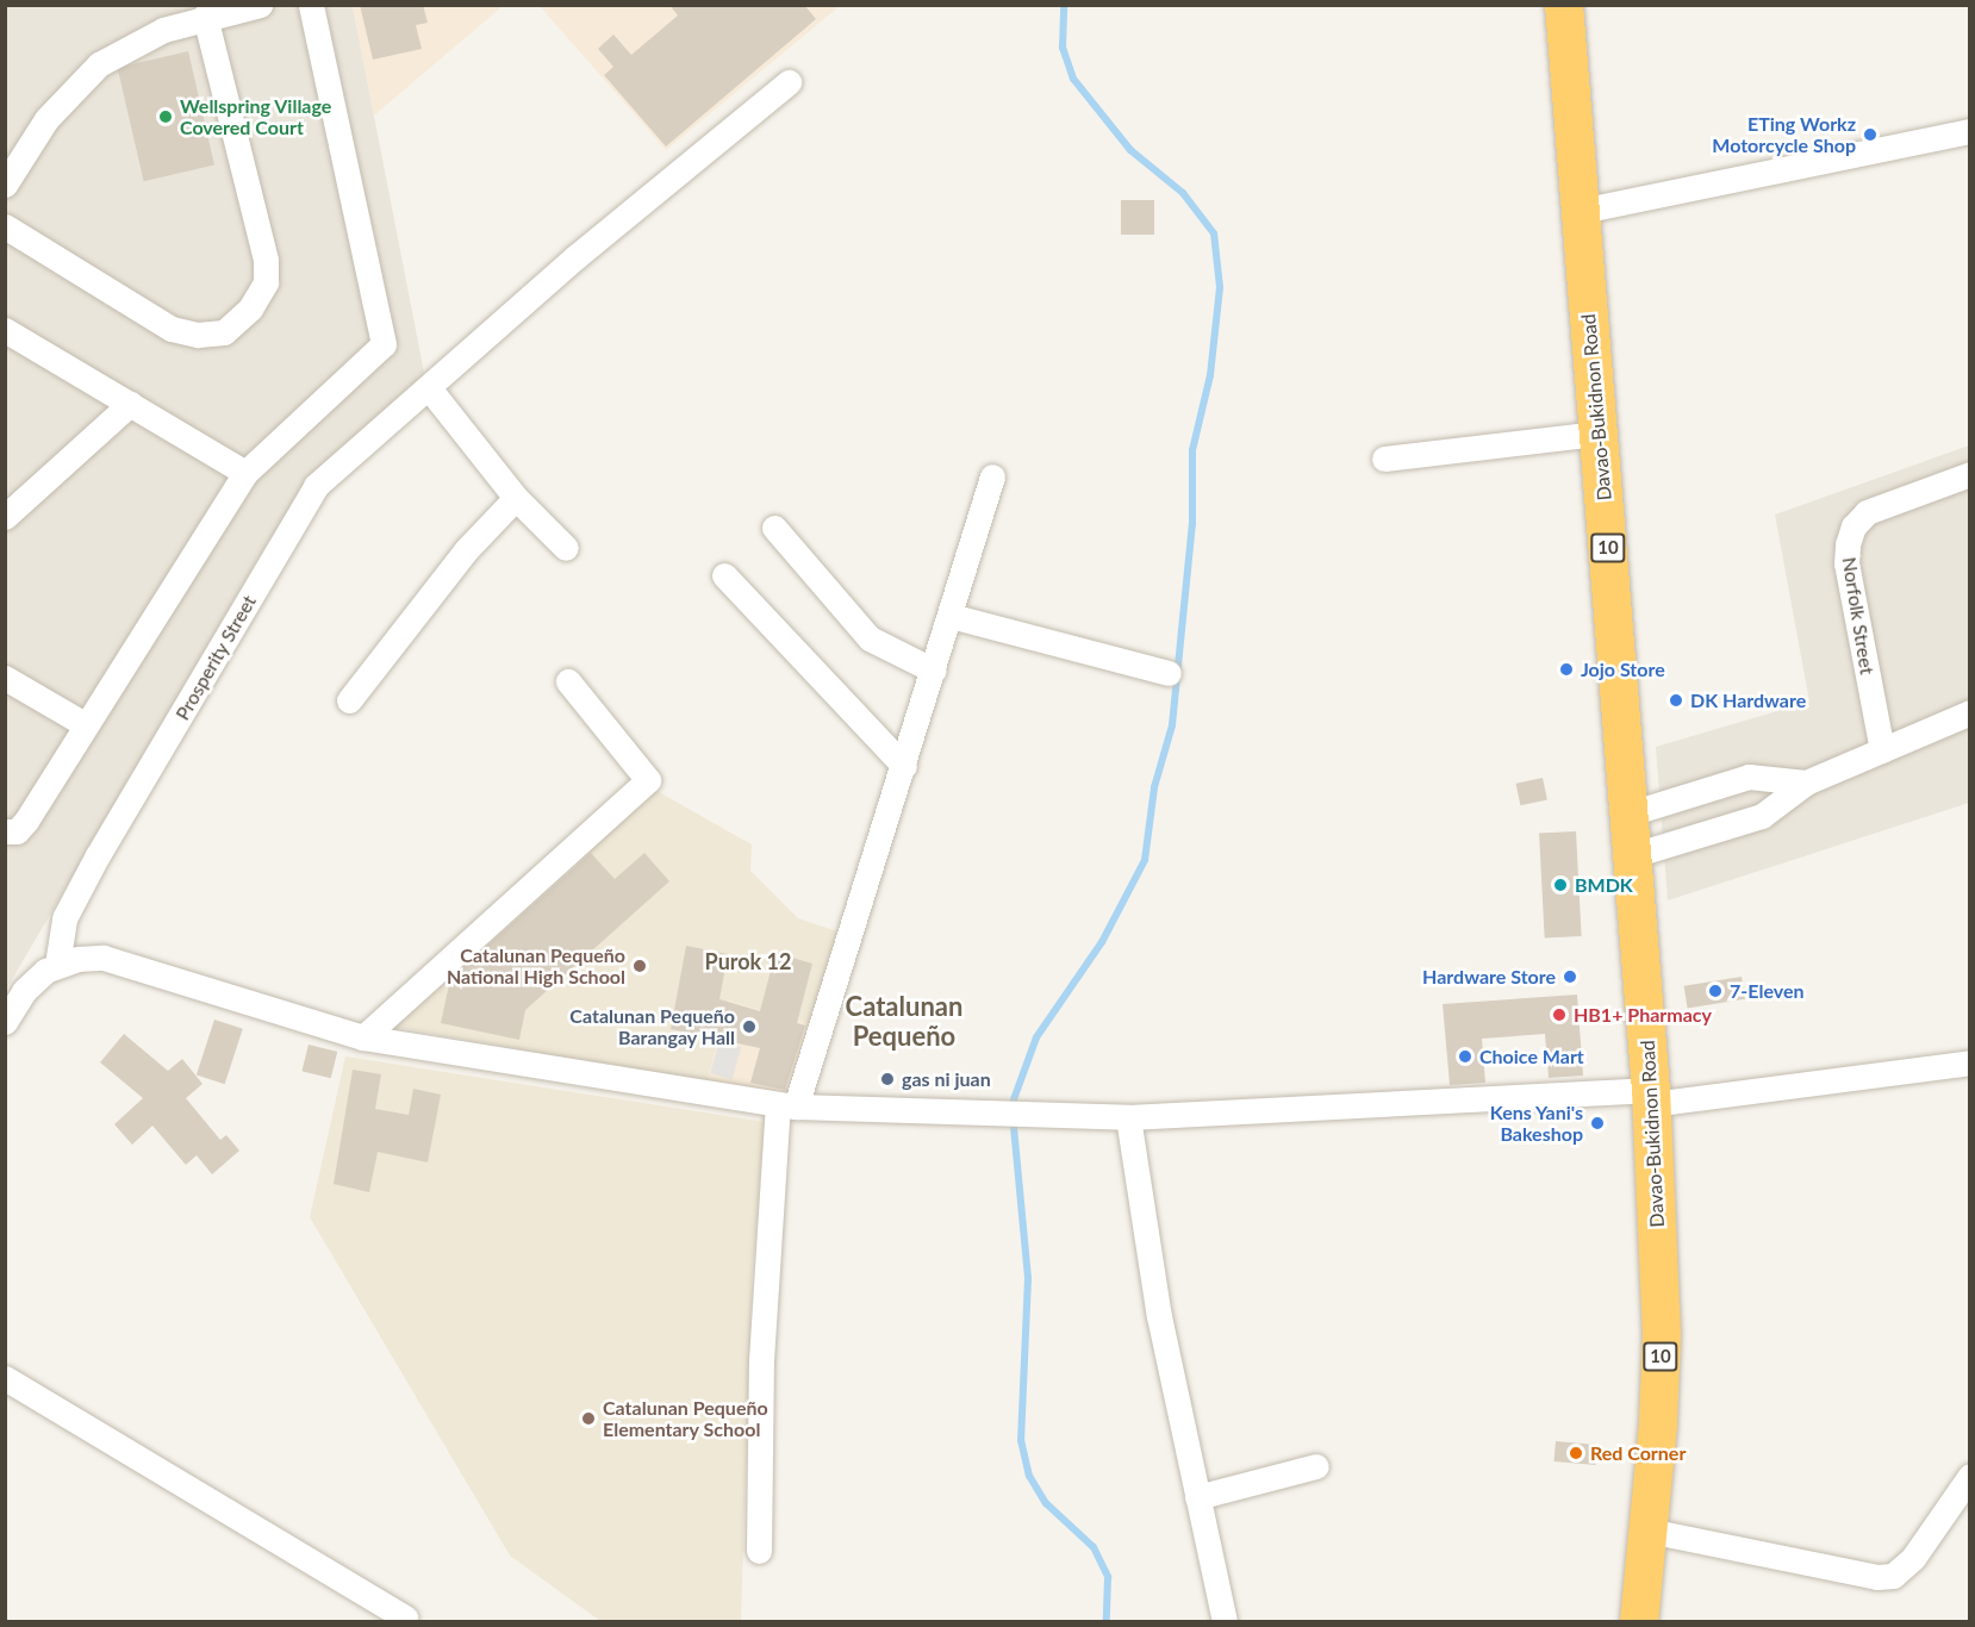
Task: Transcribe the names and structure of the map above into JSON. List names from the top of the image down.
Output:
{
  "streets": {
    "highway": ["Davao-Bukidnon Road", "10"],
    "street": ["Norfolk Street", "Prosperity Street"]
  },
  "districts": ["Purok 12", "Catalunan Pequeño"],
  "places": [
    "Wellspring Village Covered Court",
    "ETing Workz Motorcycle Shop",
    "Jojo Store",
    "DK Hardware",
    "BMDK",
    "Catalunan Pequeño National High School",
    "Hardware Store",
    "7-Eleven",
    "HB1+ Pharmacy",
    "Catalunan Pequeño Barangay Hall",
    "Choice Mart",
    "gas ni juan",
    "Kens Yani's Bakeshop",
    "Catalunan Pequeño Elementary School",
    "Red Corner"
  ]
}
